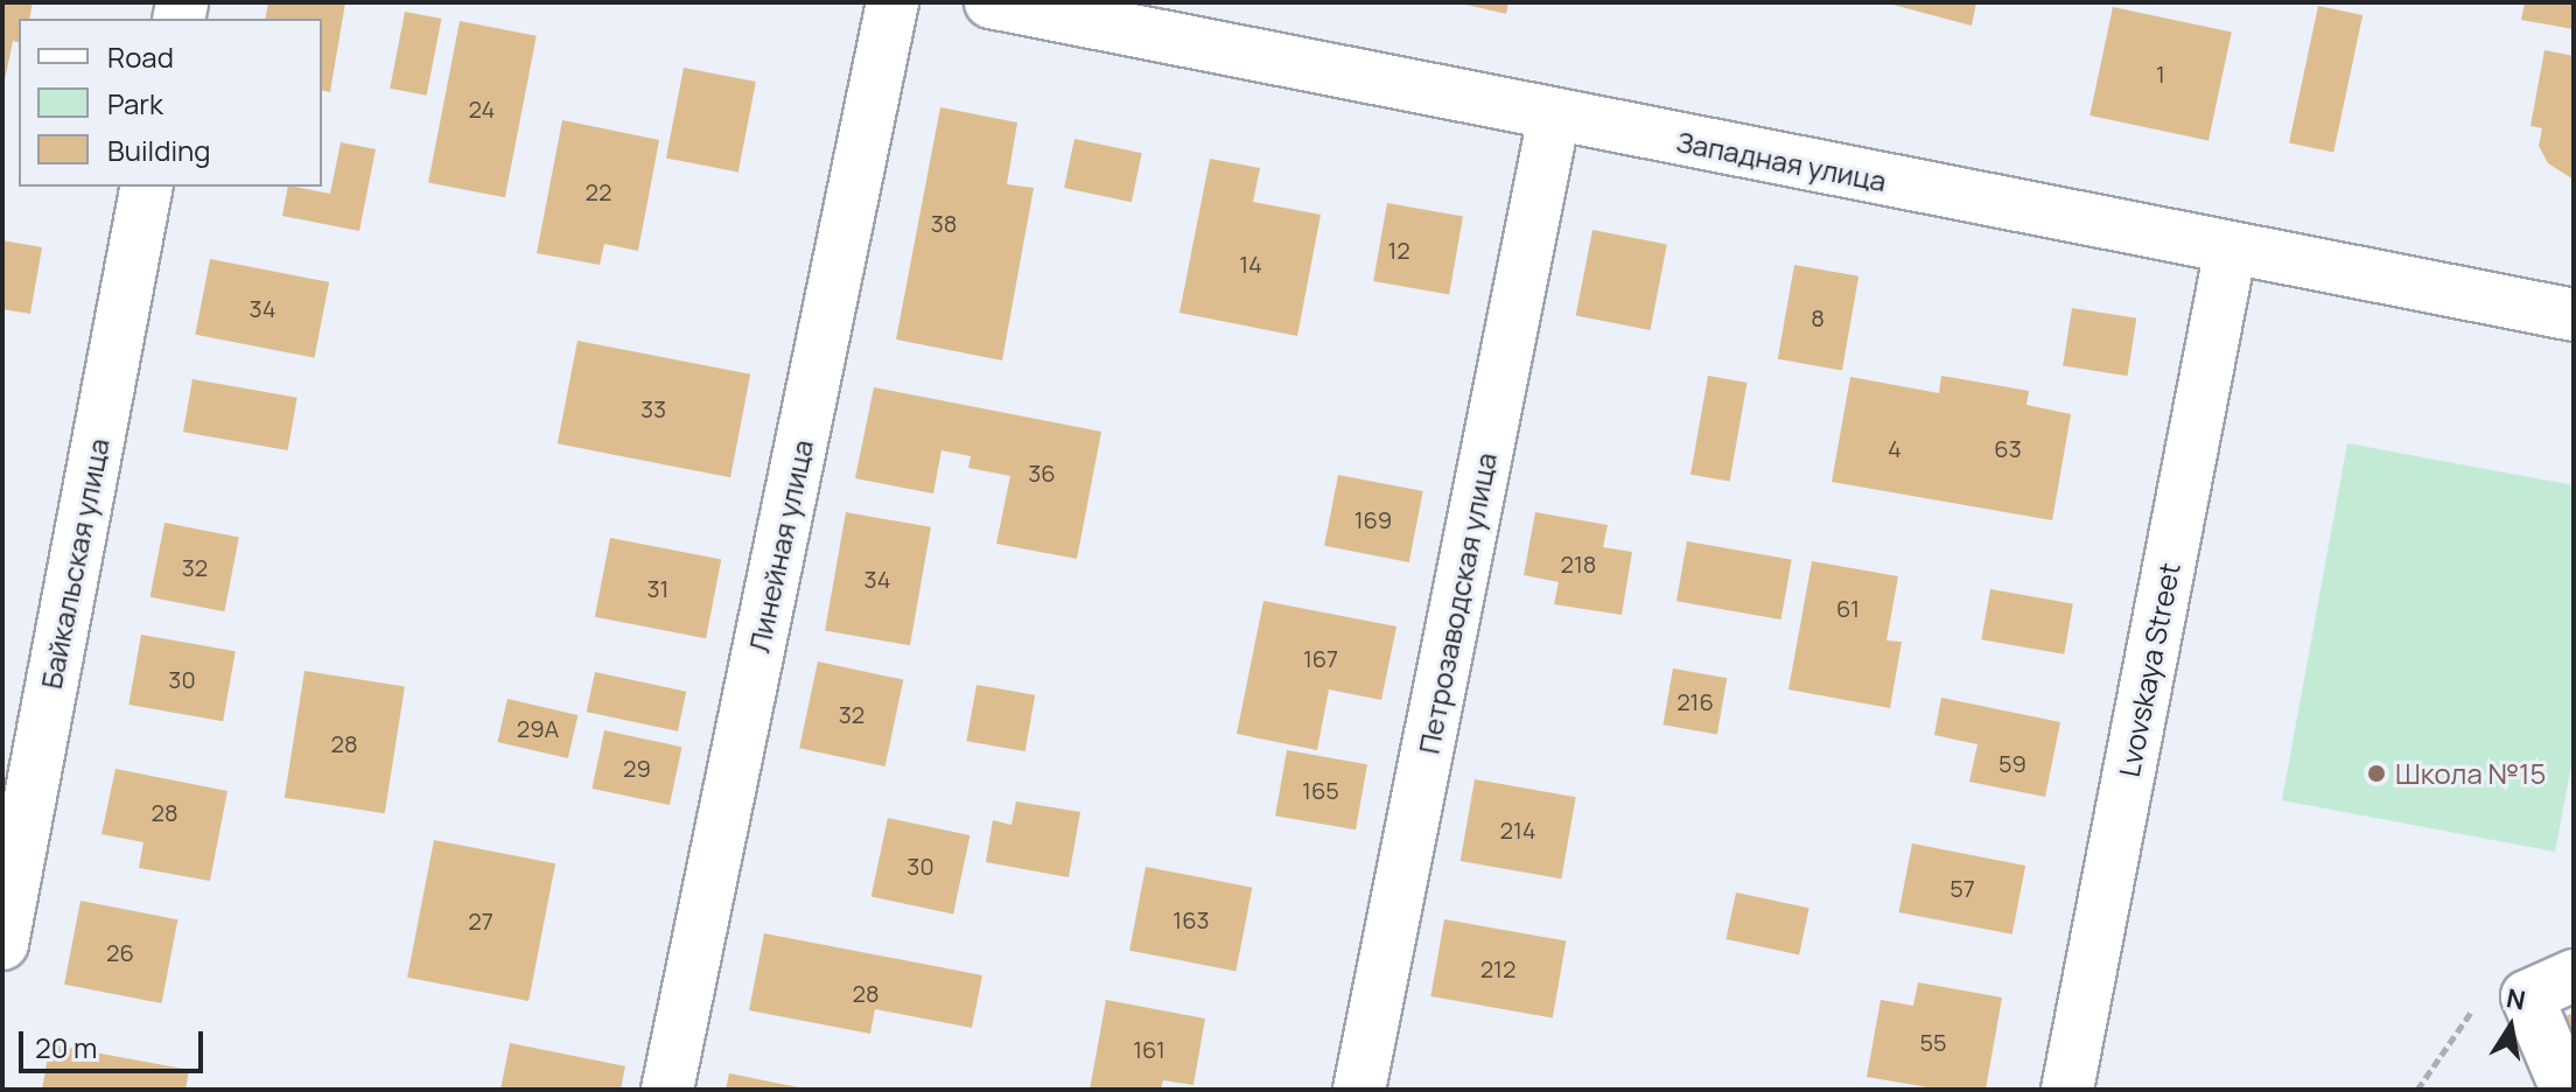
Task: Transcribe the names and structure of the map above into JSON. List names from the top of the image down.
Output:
{
  "streets": {
    "street": [
      "Западная улица",
      "Линейная улица",
      "Байкальская улица",
      "Петрозаводская улица",
      "Lvovskaya Street"
    ]
  },
  "crossings": [
    ["Западная улица", "Петрозаводская улица"],
    ["Западная улица", "Lvovskaya Street"]
  ],
  "places": ["Школа №15"],
  "house_numbers": [
    "1",
    "24",
    "22",
    "38",
    "12",
    "14",
    "34",
    "8",
    "33",
    "4",
    "63",
    "36",
    "169",
    "218",
    "32",
    "34",
    "31",
    "61",
    "167",
    "30",
    "216",
    "32",
    "29А",
    "28",
    "59",
    "29",
    "165",
    "28",
    "214",
    "30",
    "57",
    "163",
    "27",
    "26",
    "212",
    "28",
    "55",
    "161"
  ],
  "legend": ["Road", "Park", "Building"],
  "scale_bar": "20 m",
  "north": "top"
}
